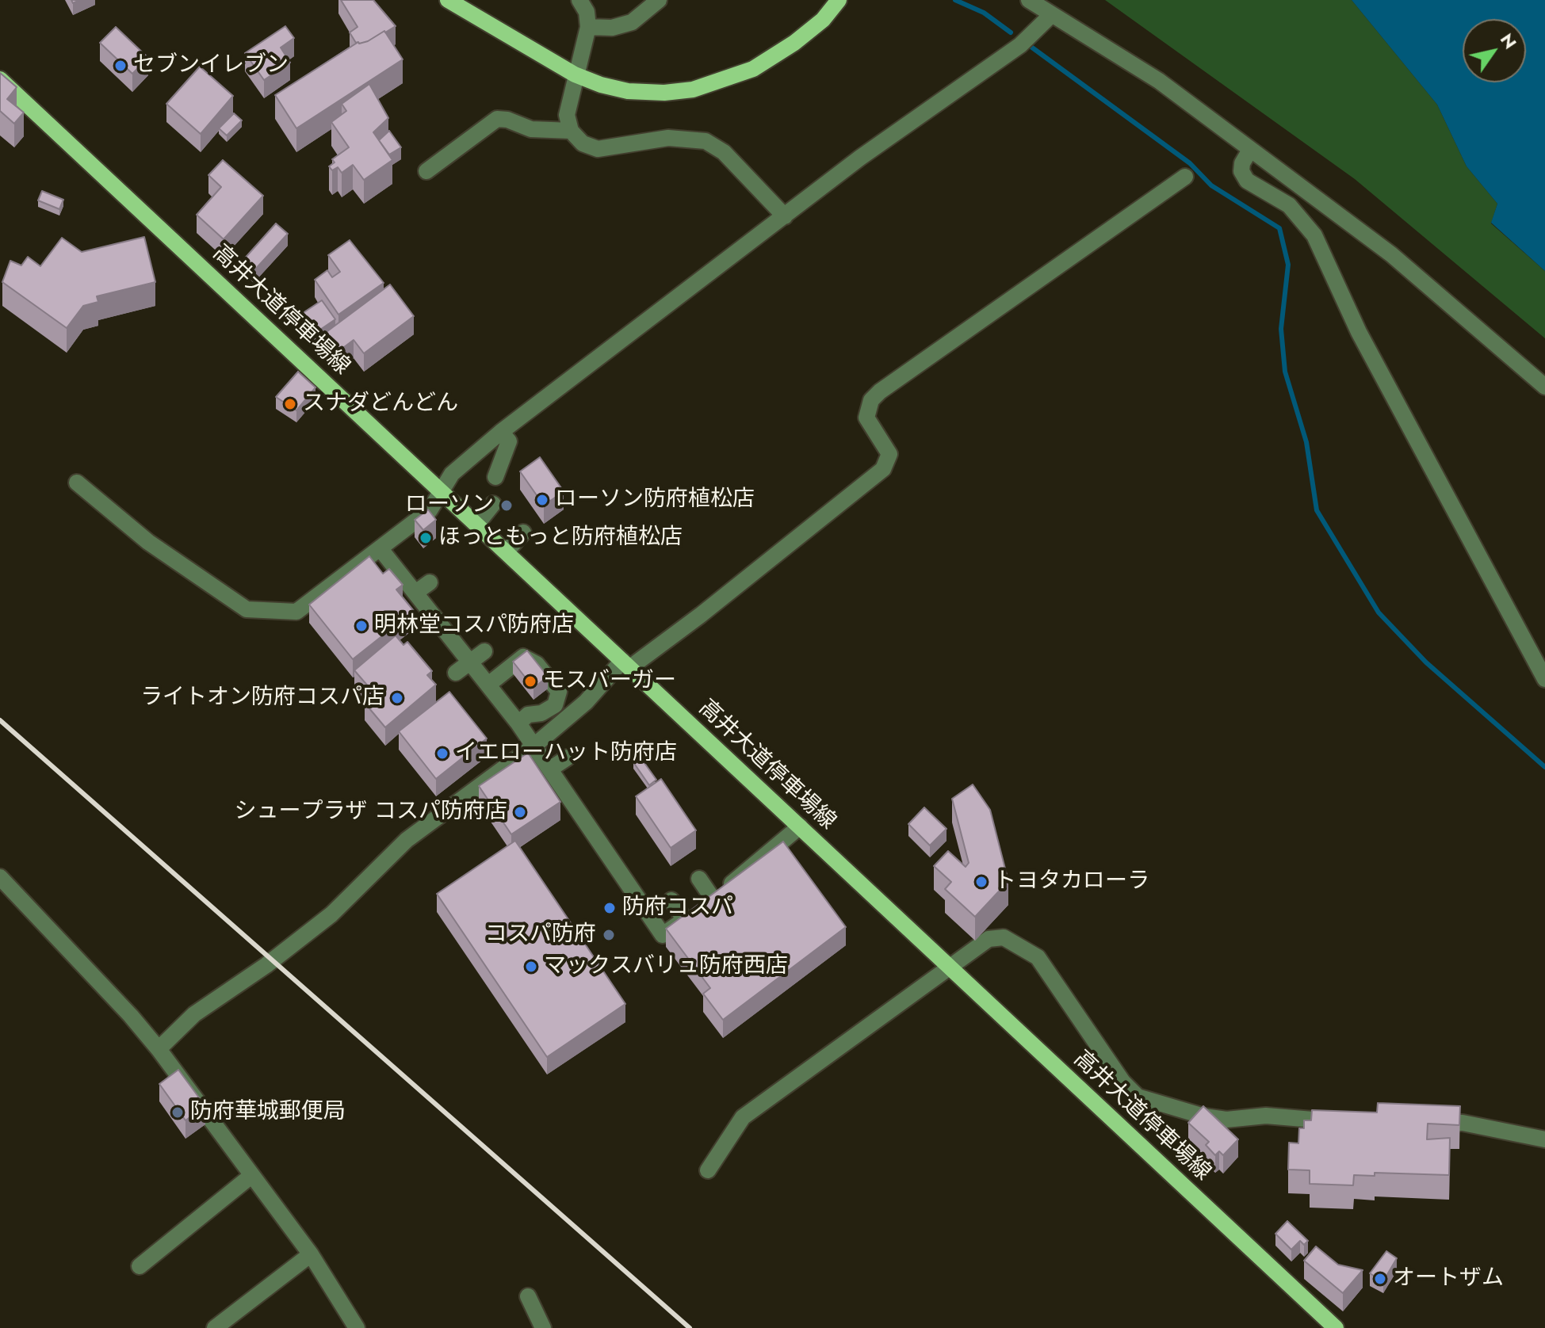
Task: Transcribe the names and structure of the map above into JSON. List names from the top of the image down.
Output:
{
  "streets": {
    "main road": ["高井大道停車場線"]
  },
  "places": [
    "セブンイレブン",
    "スナダどんどん",
    "ローソン防府植松店",
    "ローソン",
    "ほっともっと防府植松店",
    "明林堂コスパ防府店",
    "モスバーガー",
    "ライトオン防府コスパ店",
    "イエローハット防府店",
    "シュープラザ コスパ防府店",
    "トヨタカローラ",
    "防府コスパ",
    "コスパ防府",
    "マックスバリュ防府西店",
    "防府華城郵便局",
    "オートザム"
  ],
  "north": "top right"
}
